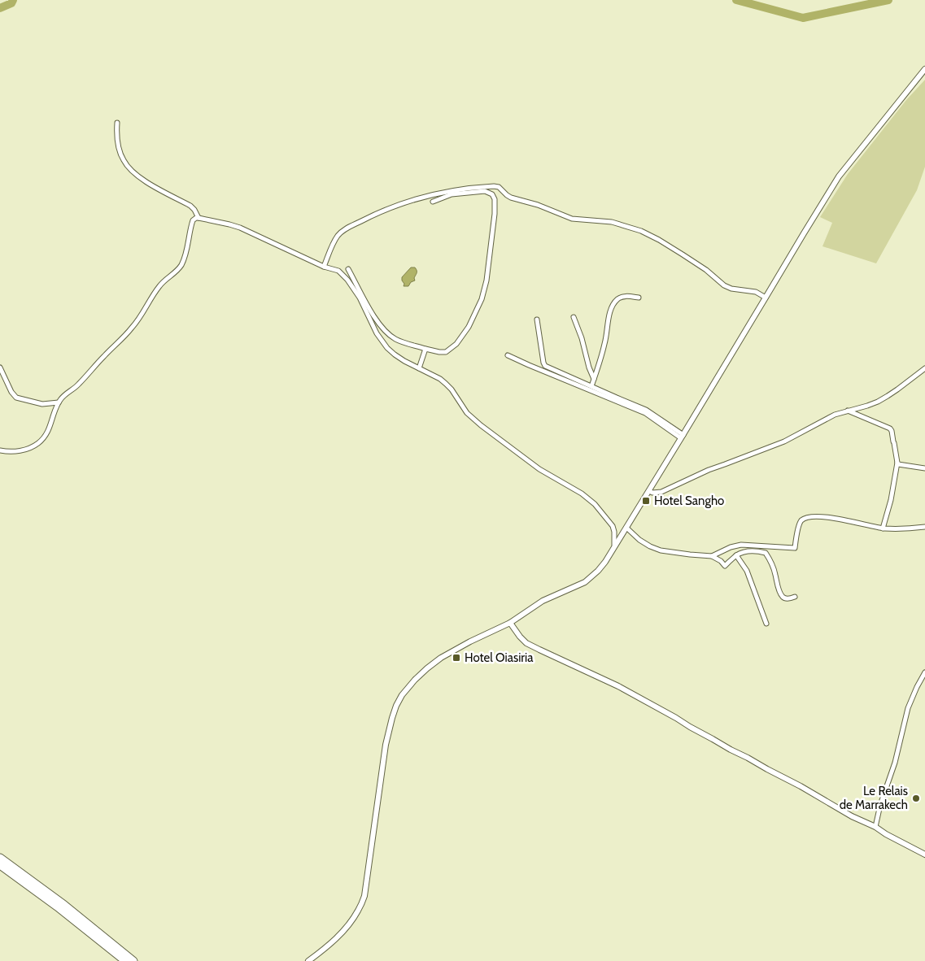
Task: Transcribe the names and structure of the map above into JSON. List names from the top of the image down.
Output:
{
  "places": {
    "transit": ["Hotel Sangho", "Hotel Oiasiria"],
    "other": ["Le Relais de Marrakech"]
  }
}
